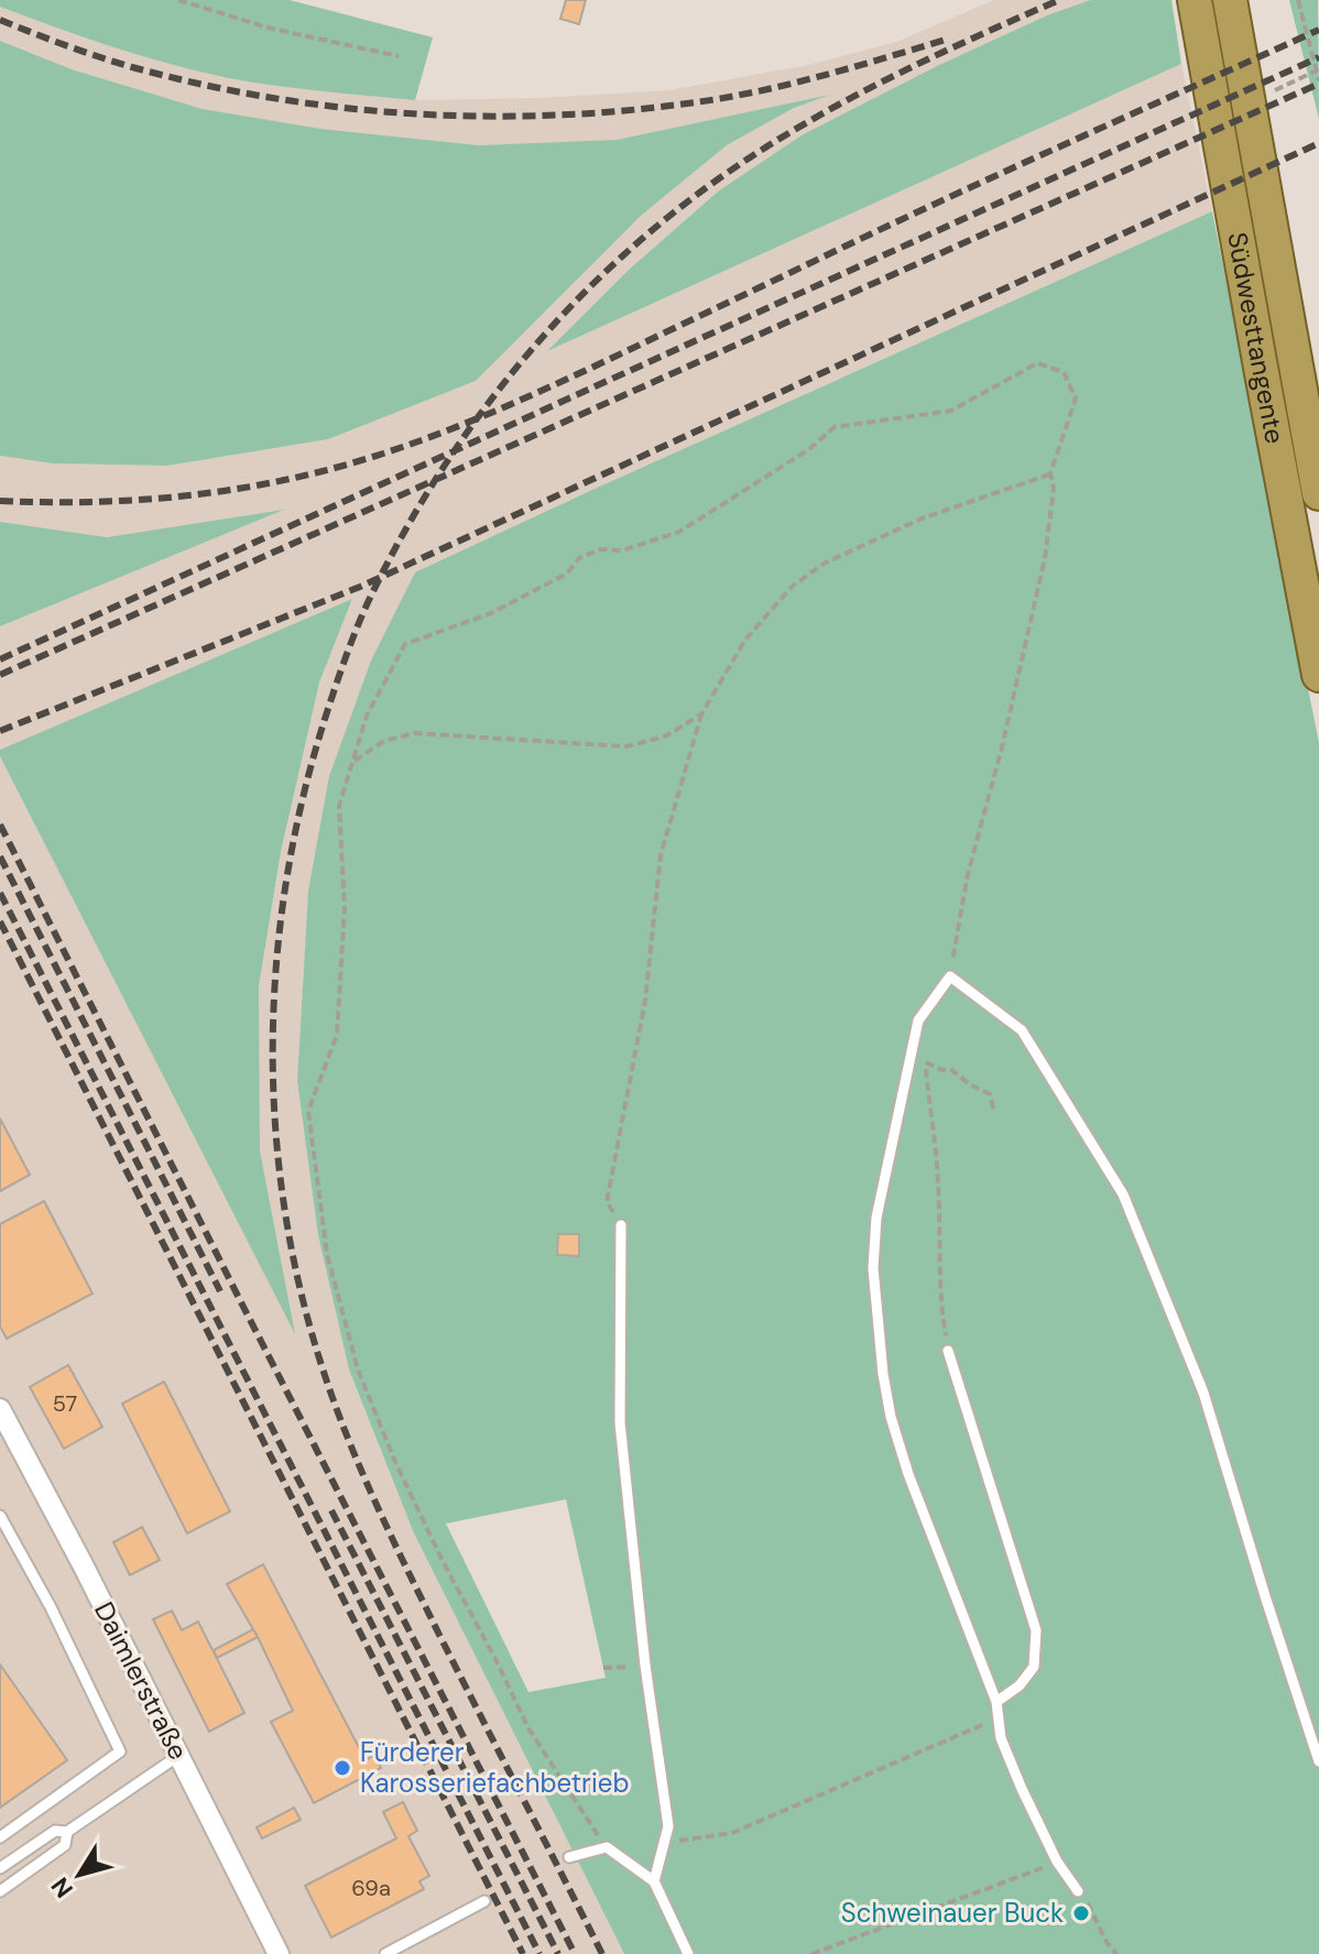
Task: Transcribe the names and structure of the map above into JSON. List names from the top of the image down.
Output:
{
  "streets": {
    "highway": ["Südwesttangente"],
    "street": ["Daimlerstraße"]
  },
  "places": ["Fürderer Karosseriefachbetrieb", "Schweinauer Buck"],
  "house_numbers": ["57", "69a"],
  "north": "bottom left"
}
